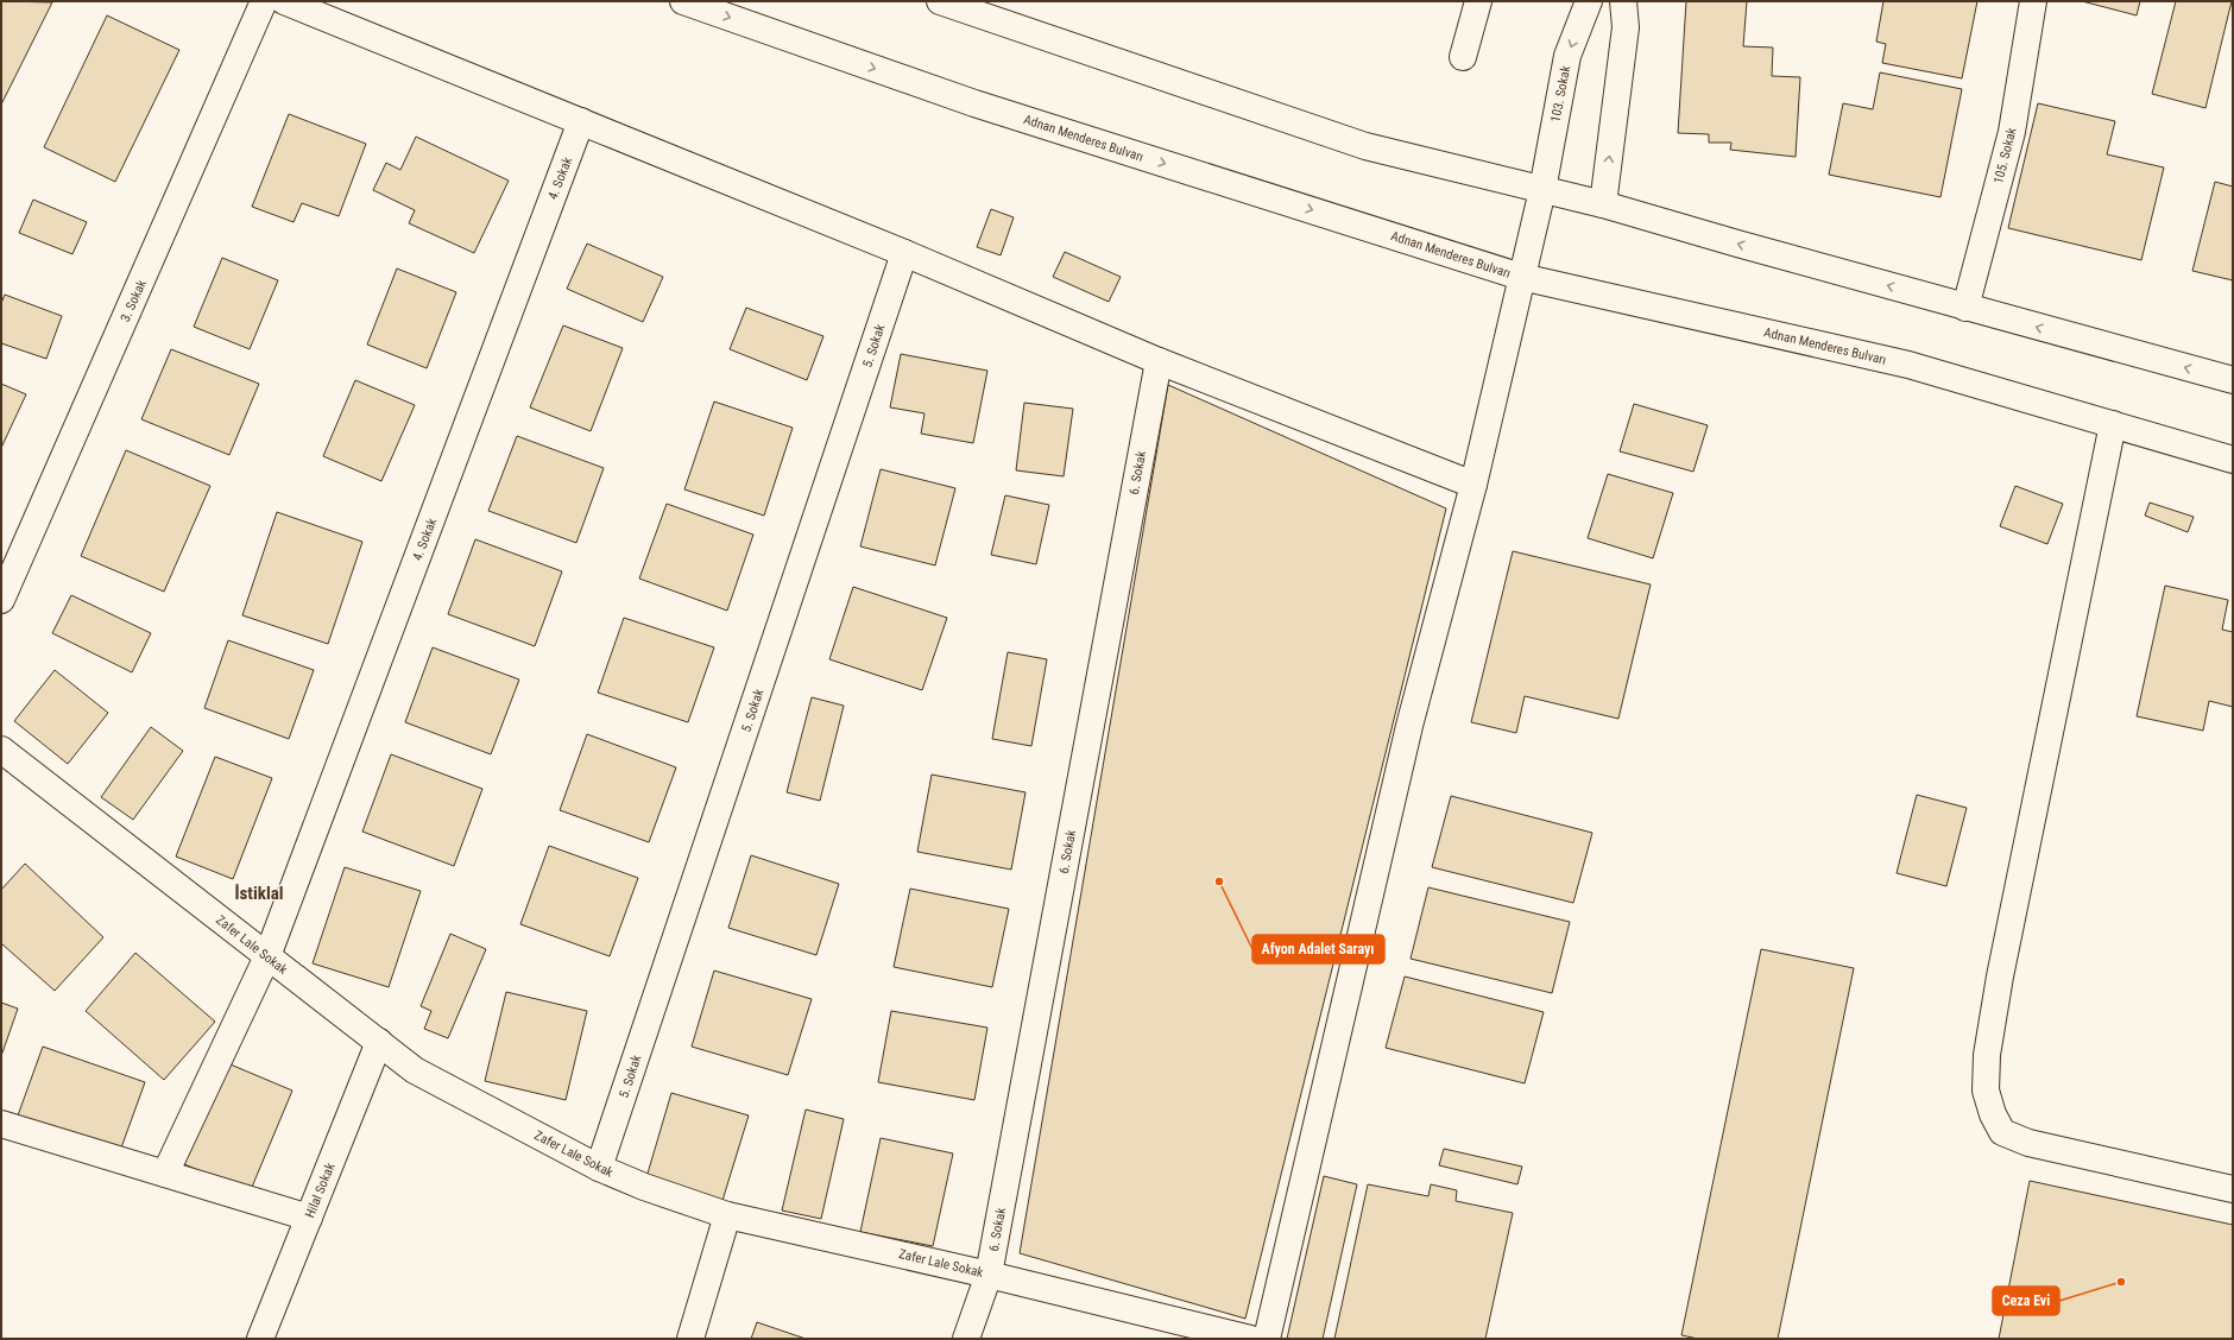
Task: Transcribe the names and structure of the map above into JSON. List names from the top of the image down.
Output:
{
  "streets": {
    "street": [
      "103. Sokak",
      "Adnan Menderes Bulvarı",
      "105. Sokak",
      "4. Sokak",
      "3. Sokak",
      "5. Sokak",
      "6. Sokak",
      "Zafer Lale Sokak",
      "Hilal Sokak"
    ]
  },
  "crossings": [
    ["103. Sokak", "Adnan Menderes Bulvarı"],
    ["4. Sokak", "Zafer Lale Sokak"],
    ["5. Sokak", "Zafer Lale Sokak"],
    ["6. Sokak", "Zafer Lale Sokak"],
    ["Zafer Lale Sokak", "Hilal Sokak"]
  ],
  "districts": ["İstiklal"],
  "places": ["Afyon Adalet Sarayı", "Ceza Evi"]
}
